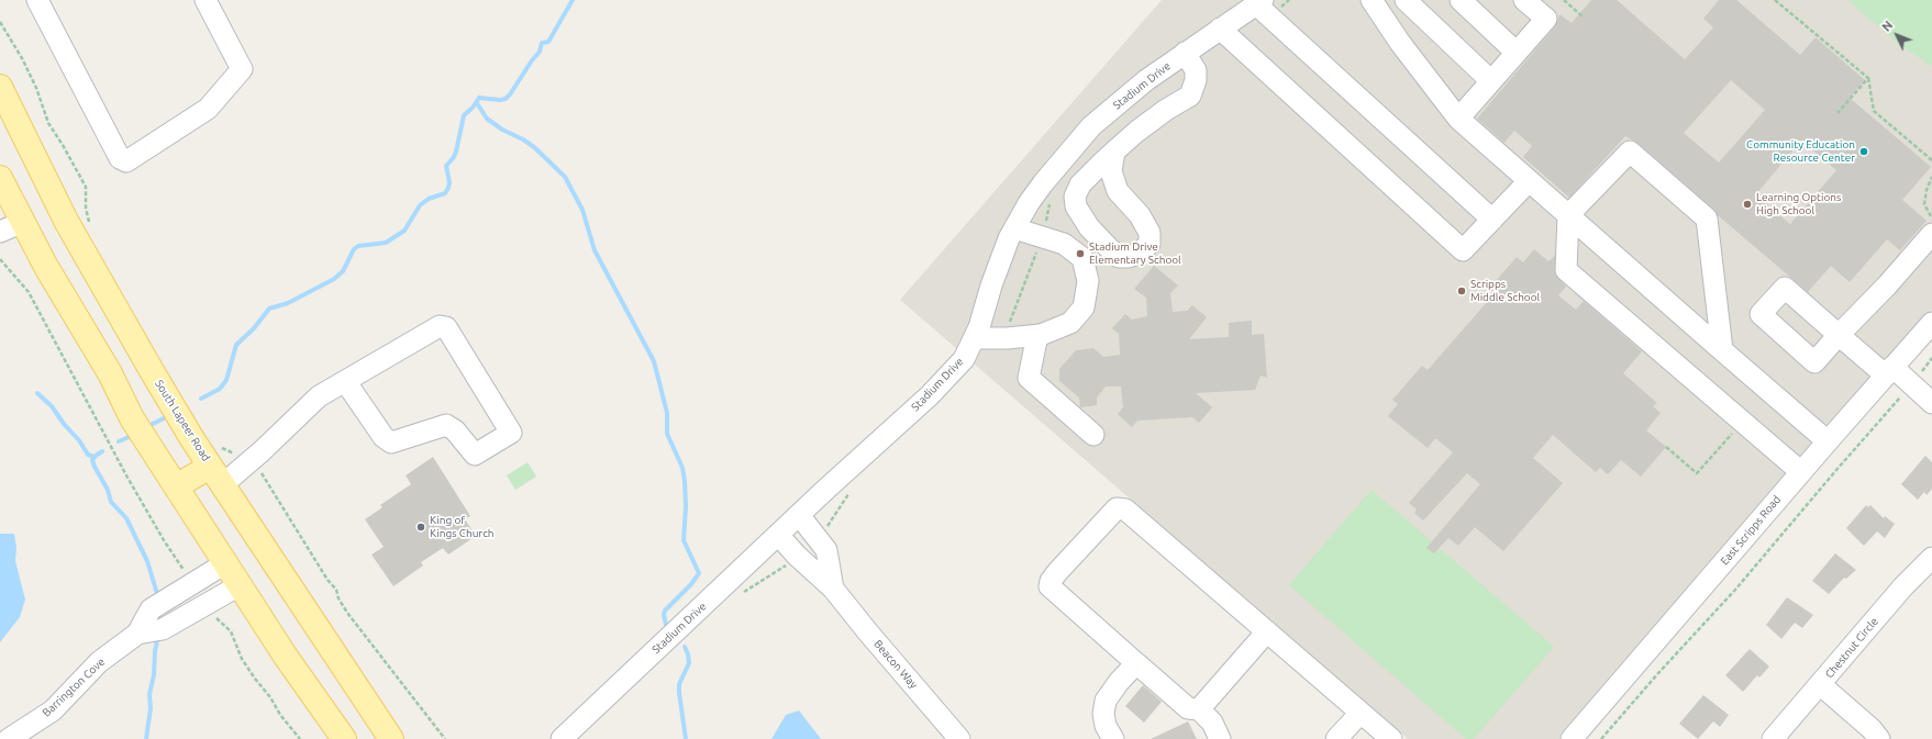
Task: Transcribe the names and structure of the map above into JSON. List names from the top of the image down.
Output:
{
  "streets": {
    "main road": ["South Lapeer Road"],
    "street": [
      "Stadium Drive",
      "East Scripps Road",
      "Chestnut Circle",
      "Beacon Way",
      "Barrington Cove"
    ]
  },
  "crossings": [
    ["Stadium Drive", "Beacon Way"]
  ],
  "places": [
    "Community Education Resource Center",
    "Learning Options High School",
    "Stadium Drive Elementary School",
    "Scripps Middle School",
    "King of Kings Church"
  ],
  "north": "top left"
}
